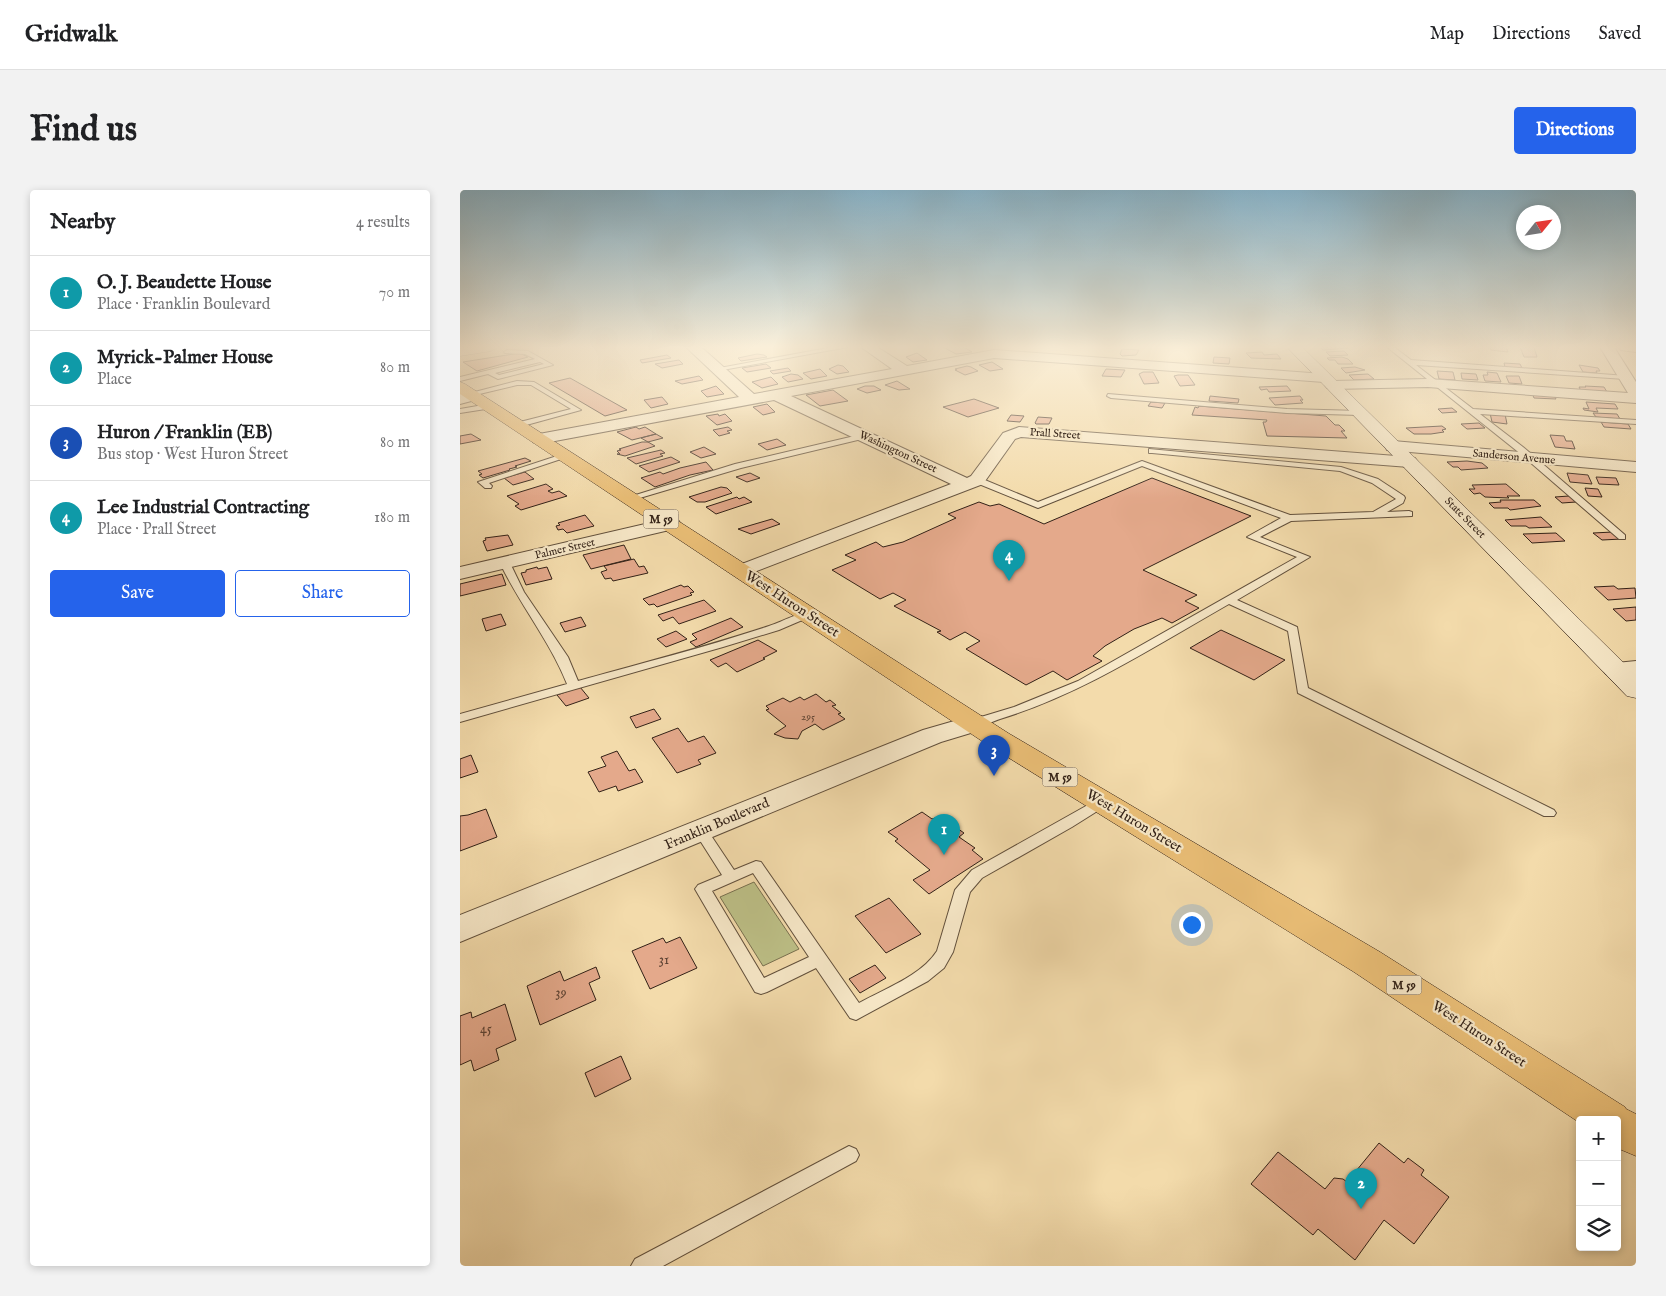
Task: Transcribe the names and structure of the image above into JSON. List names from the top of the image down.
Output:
{
  "streets": {
    "highway": ["M 59", "West Huron Street"],
    "main road": ["State Street"],
    "street": [
      "Prall Street",
      "Washington Street",
      "Sanderson Avenue",
      "Palmer Street",
      "Franklin Boulevard"
    ]
  },
  "crossings": [
    ["Prall Street", "Washington Street"],
    ["Prall Street", "State Street"],
    ["Sanderson Avenue", "State Street"],
    ["Palmer Street", "West Huron Street"],
    ["West Huron Street", "Franklin Boulevard"]
  ],
  "house_numbers": [
    "295",
    "31",
    "39",
    "45"
  ],
  "north": "top right",
  "page": {
    "header": "Gridwalk",
    "nav": ["Map", "Directions", "Saved"],
    "buttons": [
      "Directions",
      ["Save", "Share"]
    ],
    "title": "Find us",
    "heading": ["Nearby", "4 results"],
    "list": [
      {
        "mark": "1",
        "name": "O. J. Beaudette House",
        "note": "Place · Franklin Boulevard",
        "value": "70 m"
      },
      {
        "mark": "2",
        "name": "Myrick-Palmer House",
        "note": "Place",
        "value": "80 m"
      },
      {
        "mark": "3",
        "name": "Huron / Franklin (EB)",
        "note": "Bus stop · West Huron Street",
        "value": "80 m"
      },
      {
        "mark": "4",
        "name": "Lee Industrial Contracting",
        "note": "Place · Prall Street",
        "value": "180 m"
      }
    ],
    "pins": [
      "4",
      "3",
      "1",
      "2"
    ],
    "map_buttons": ["+", "−"]
  }
}
